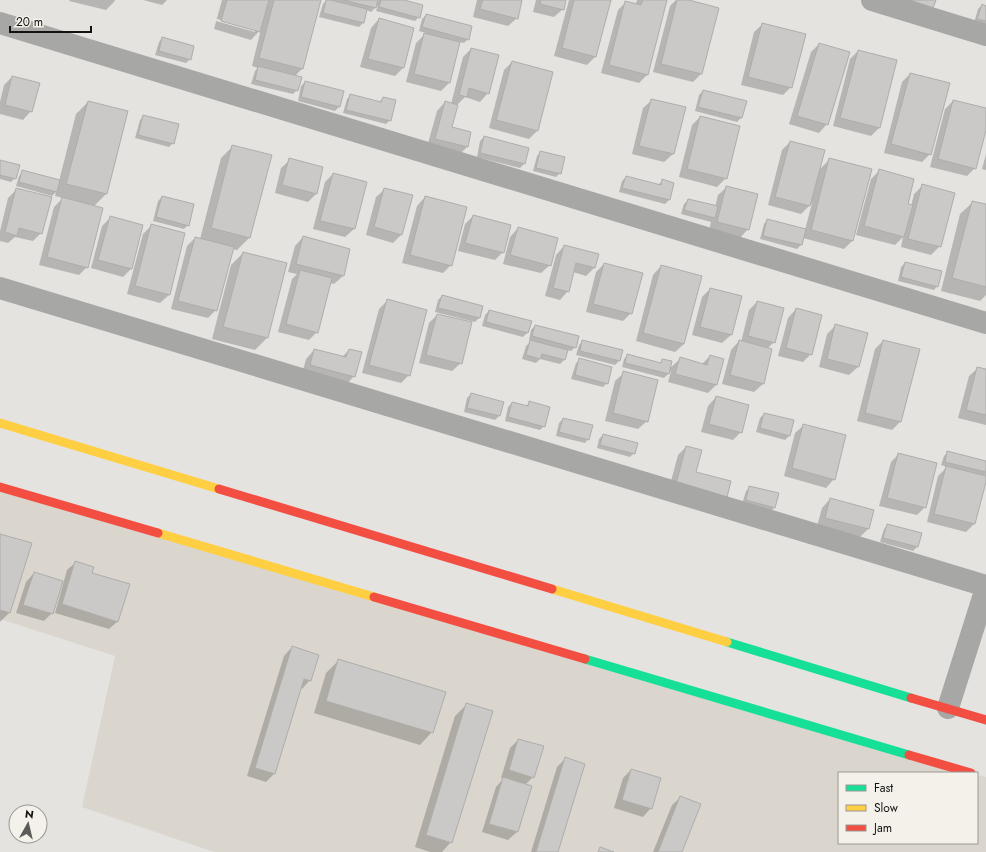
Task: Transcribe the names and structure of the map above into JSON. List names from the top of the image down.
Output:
{
  "legend": ["Fast", "Slow", "Jam"],
  "scale_bar": "20 m",
  "north": "top"
}
